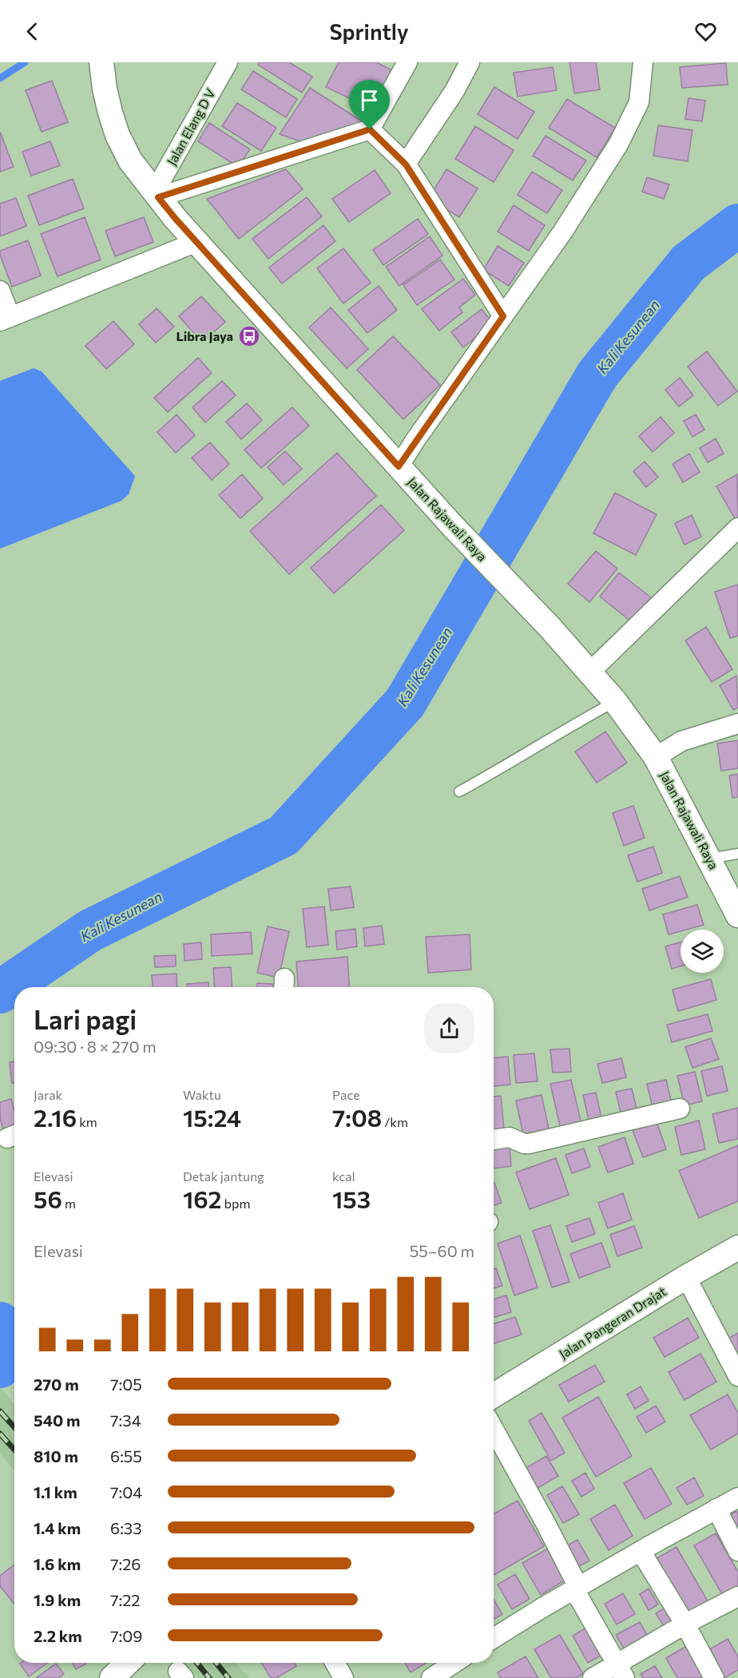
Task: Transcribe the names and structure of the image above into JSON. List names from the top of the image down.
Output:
{
  "streets": {
    "street": ["Jalan Elang D V", "Jalan Rajawali Raya", "Jalan Pangeran Drajat"]
  },
  "crossings": [
    ["Jalan Elang D V", "Jalan Rajawali Raya"]
  ],
  "water": ["Kali Kesunean"],
  "places": {
    "bus stop": ["Libra Jaya"]
  },
  "page": {
    "header": "Sprintly",
    "heading": ["Lari pagi", "09:30 · 8 × 270 m"],
    "stats": [
      ["Jarak", "2.16 km"],
      ["Waktu", "15:24"],
      ["Pace", "7:08 /km"],
      ["Elevasi", "56 m"],
      ["Detak jantung", "162 bpm"],
      ["kcal", "153"]
    ],
    "chart": ["Elevasi", "55–60 m"],
    "list": [
      {
        "name": "270 m",
        "note": "7:05"
      },
      {
        "name": "540 m",
        "note": "7:34"
      },
      {
        "name": "810 m",
        "note": "6:55"
      },
      {
        "name": "1.1 km",
        "note": "7:04"
      },
      {
        "name": "1.4 km",
        "note": "6:33"
      },
      {
        "name": "1.6 km",
        "note": "7:26"
      },
      {
        "name": "1.9 km",
        "note": "7:22"
      },
      {
        "name": "2.2 km",
        "note": "7:09"
      }
    ]
  }
}
